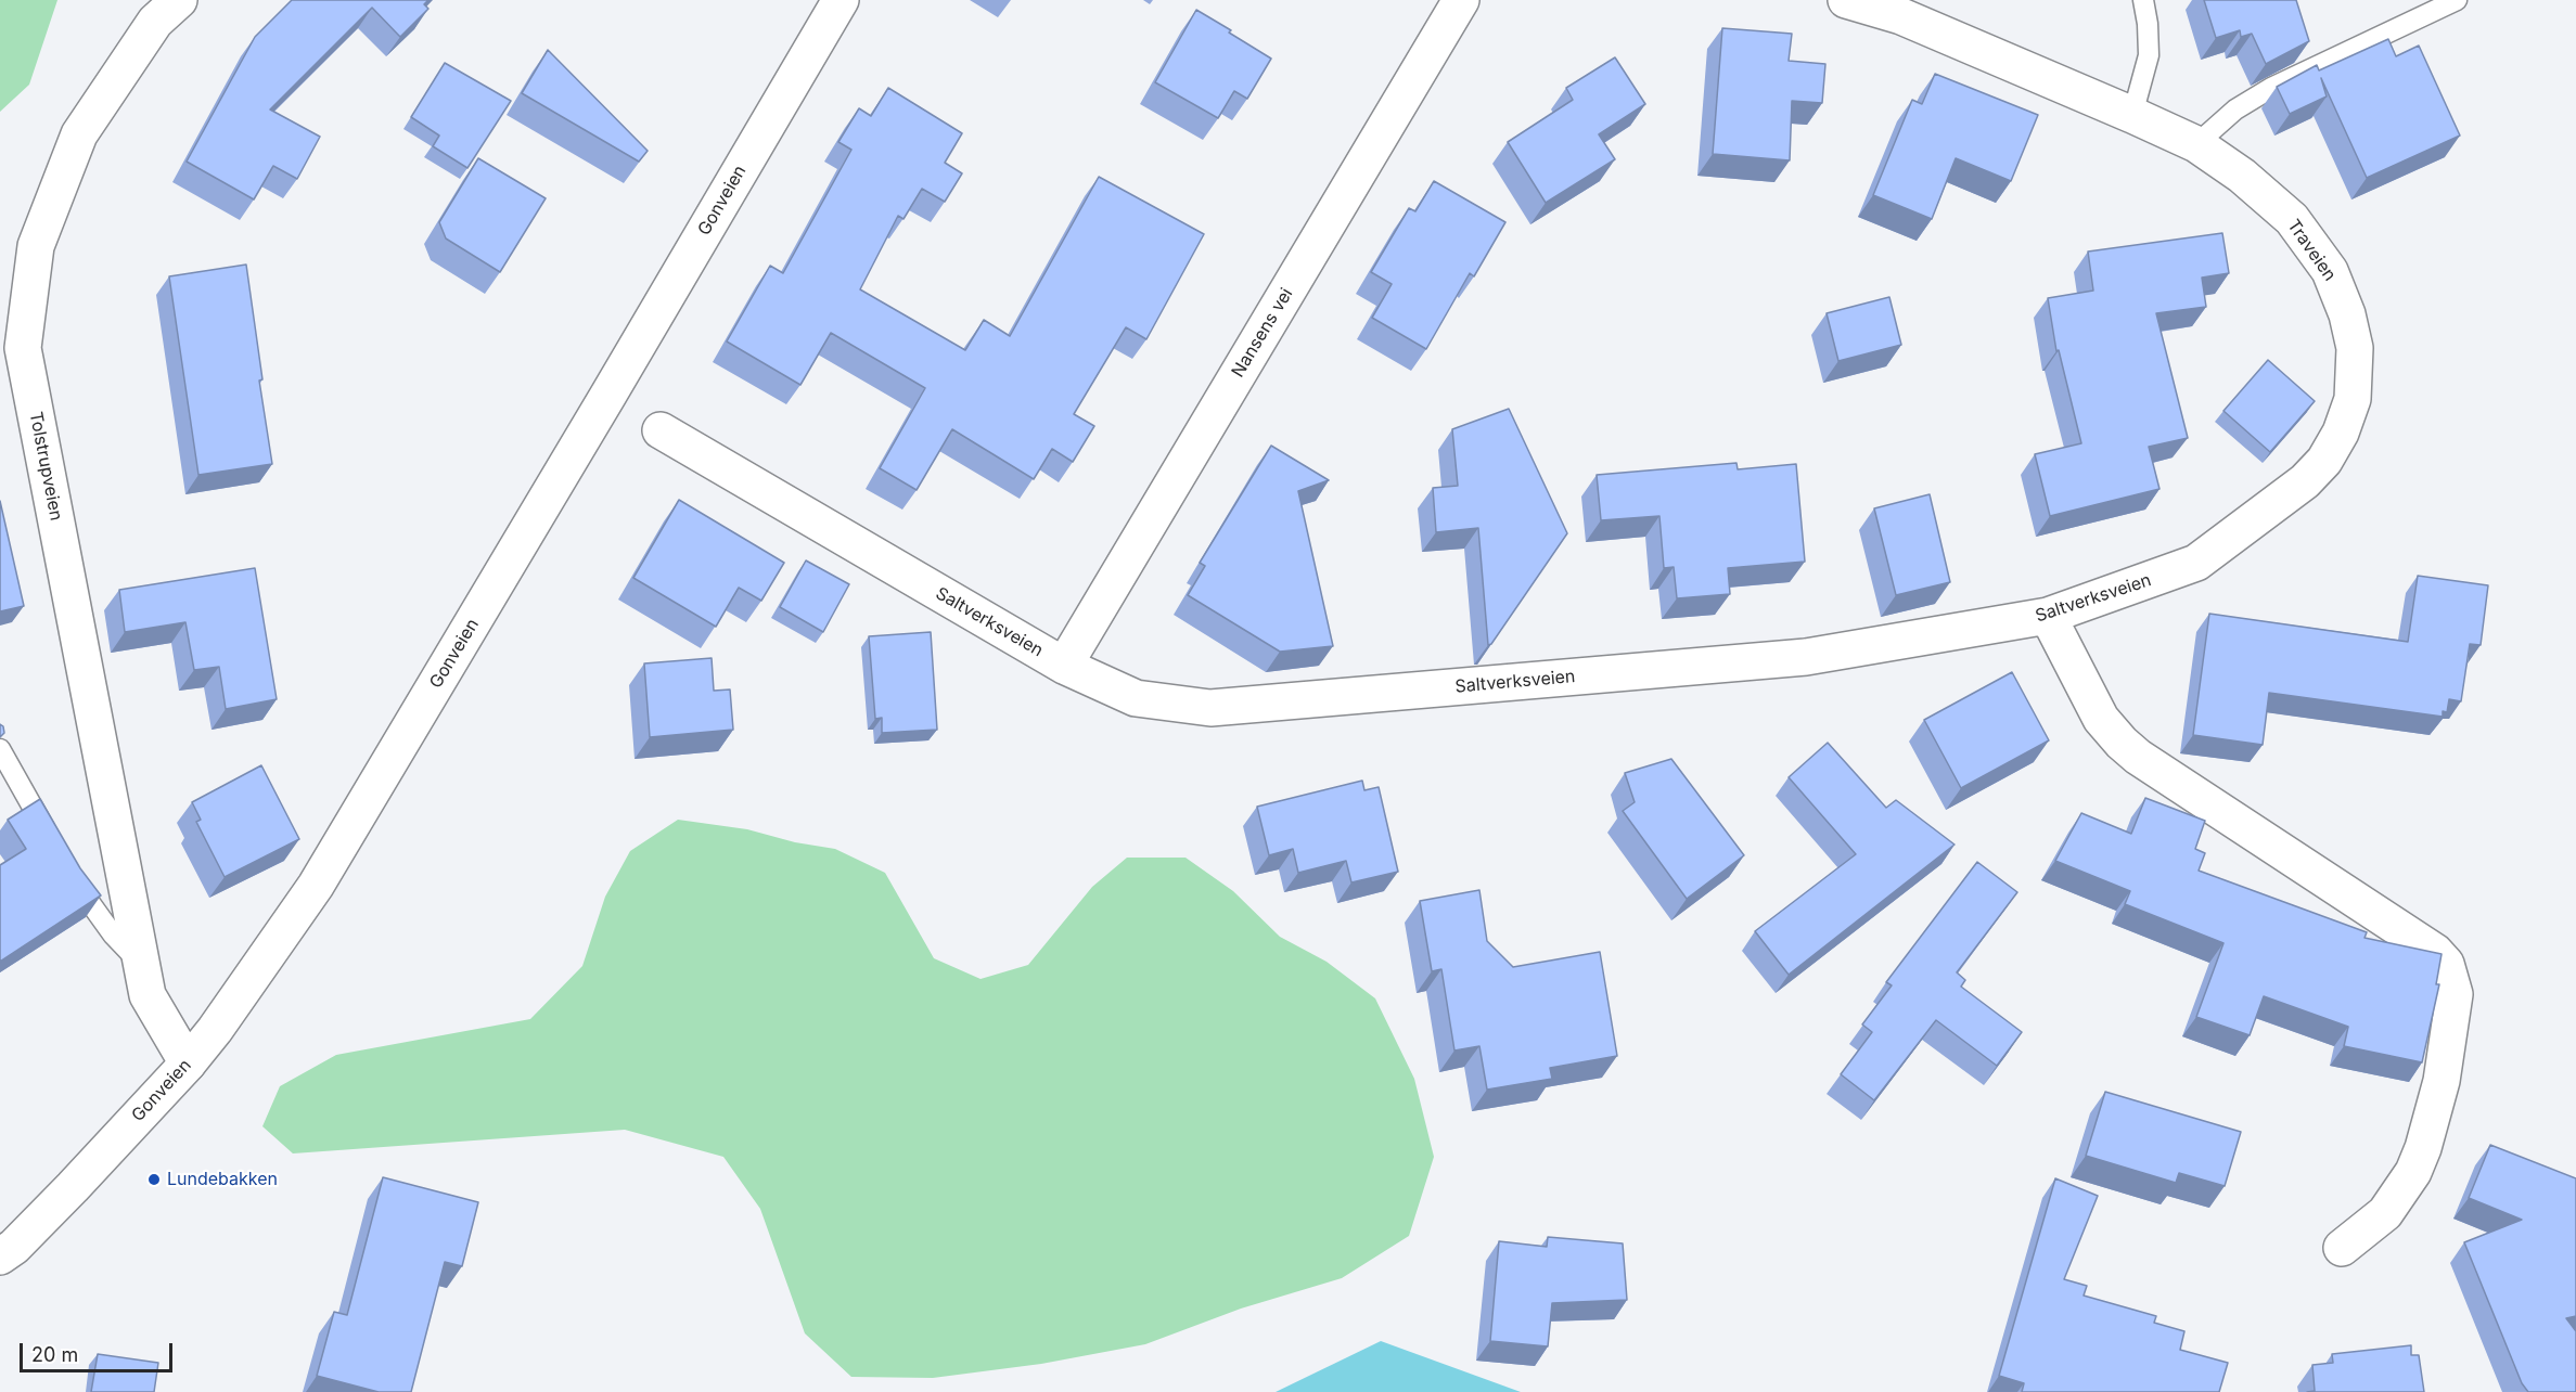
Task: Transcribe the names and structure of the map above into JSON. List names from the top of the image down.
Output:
{
  "streets": {
    "street": [
      "Gonveien",
      "Traveien",
      "Nansens vei",
      "Tolstrupveien",
      "Saltverksveien"
    ]
  },
  "crossings": [
    ["Gonveien", "Tolstrupveien"],
    ["Traveien", "Saltverksveien"],
    ["Nansens vei", "Saltverksveien"]
  ],
  "places": ["Lundebakken"],
  "scale_bar": "20 m"
}
